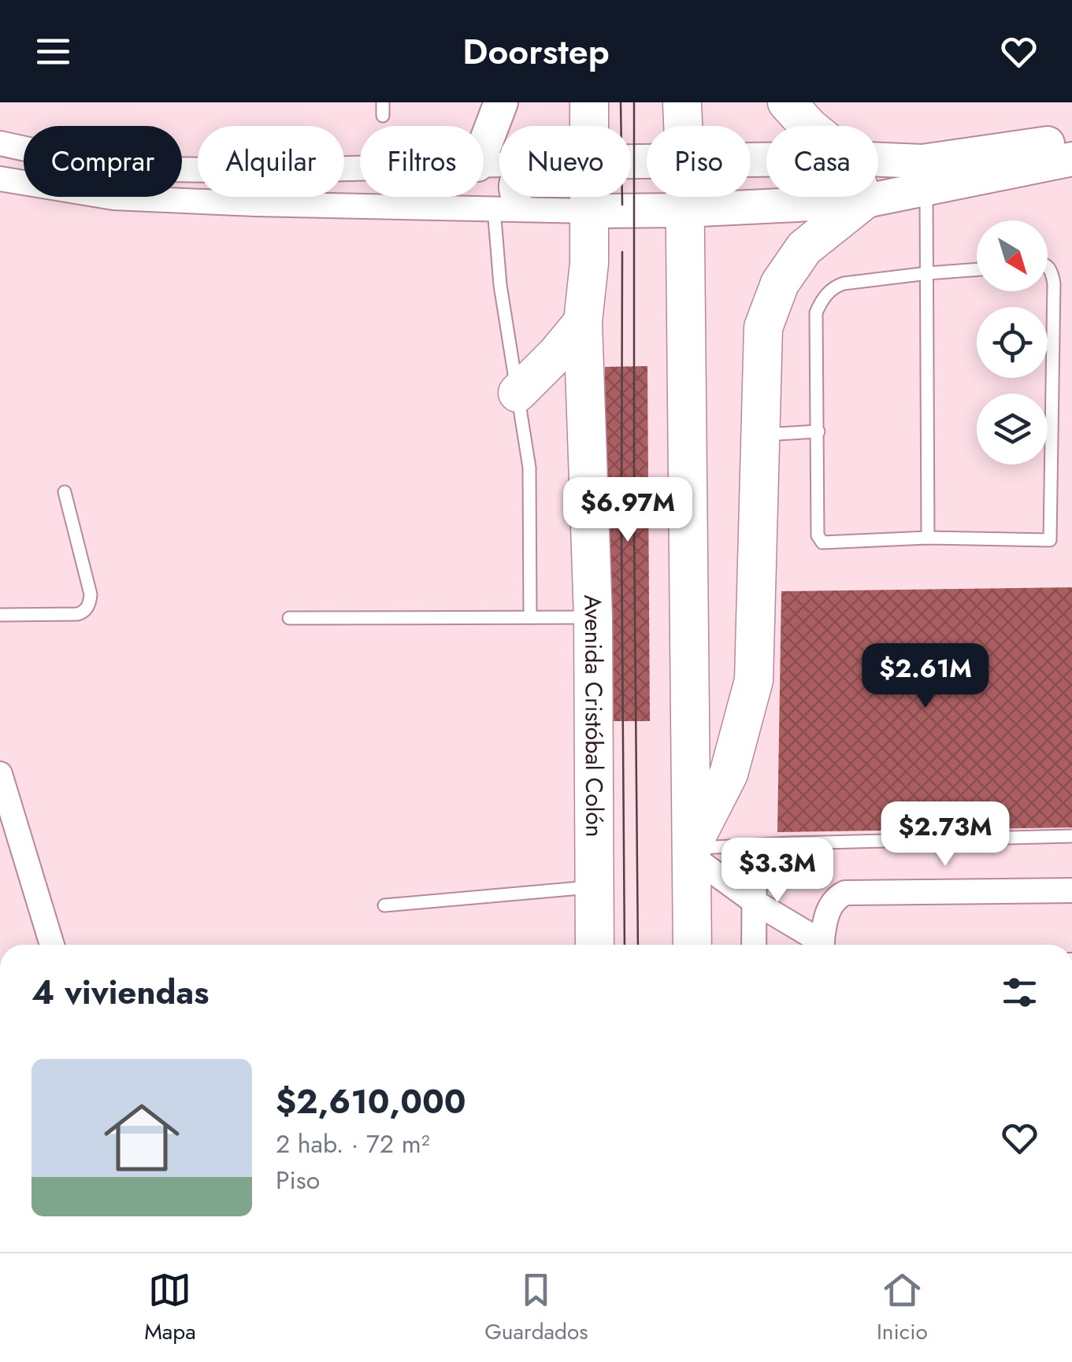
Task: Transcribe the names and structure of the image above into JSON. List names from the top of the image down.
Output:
{
  "streets": {
    "main road": ["Avenida Cristóbal Colón"]
  },
  "north": "bottom right",
  "page": {
    "header": "Doorstep",
    "chip": [
      "Comprar",
      "Alquilar",
      "Filtros",
      "Nuevo",
      "Piso",
      "Casa"
    ],
    "price": [
      "$6.97M",
      "$2.61M",
      "$2.73M",
      "$3.3M"
    ],
    "heading": "4 viviendas",
    "list": [
      {
        "name": "$2,610,000",
        "note": "2 hab. · 72 m² · Piso"
      }
    ],
    "tabs": ["Mapa", "Guardados", "Inicio"]
  }
}
